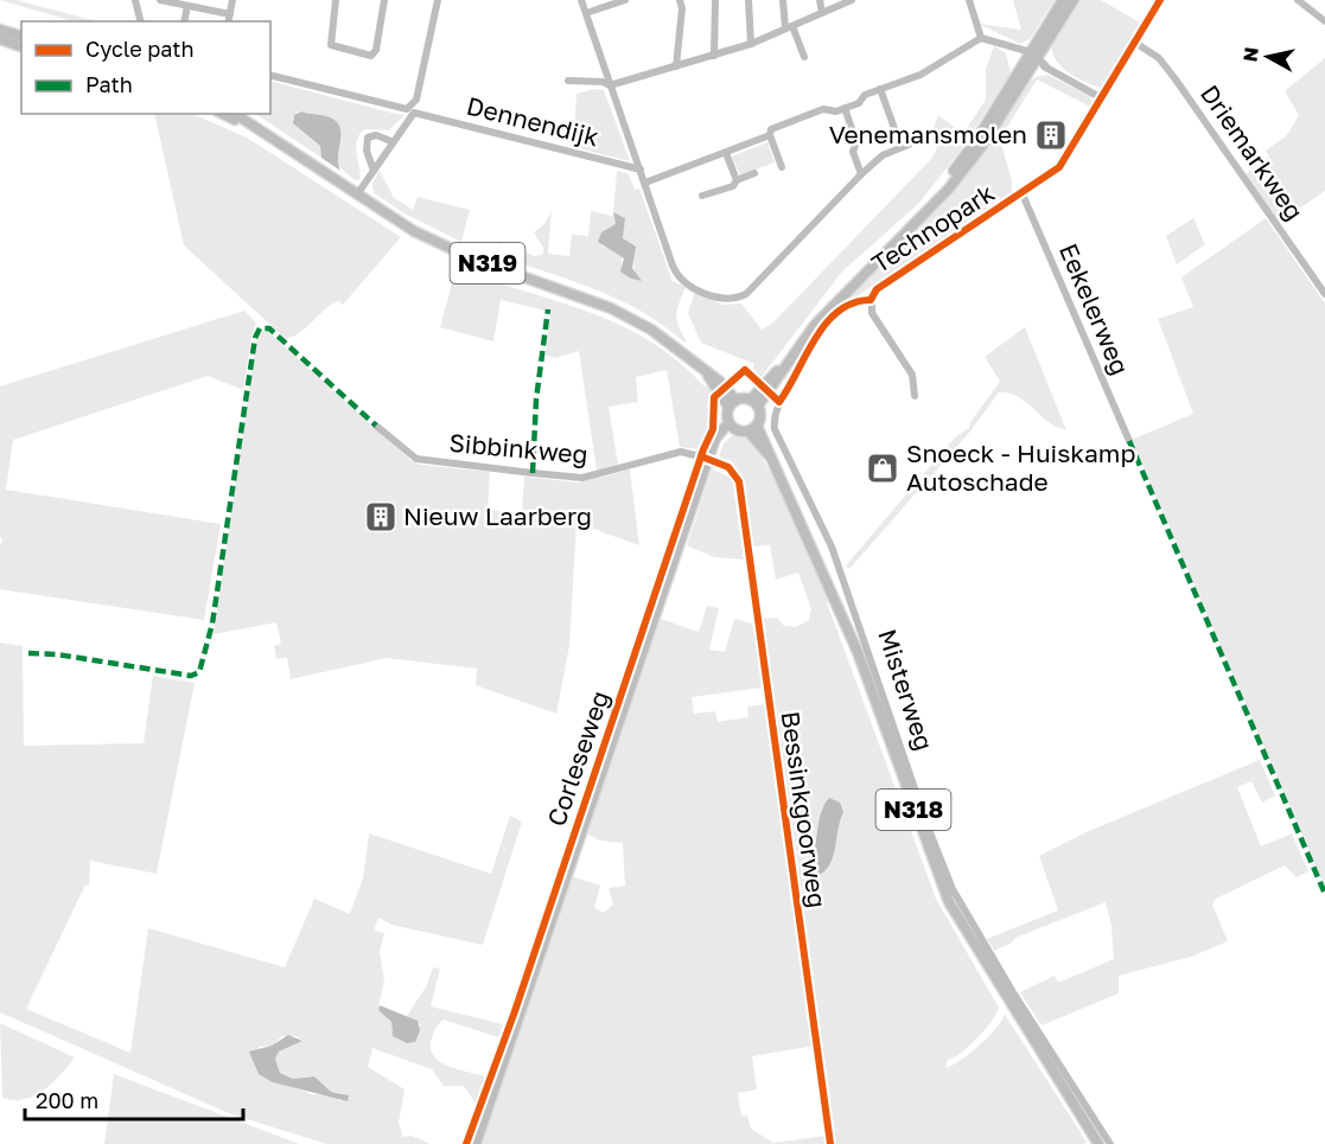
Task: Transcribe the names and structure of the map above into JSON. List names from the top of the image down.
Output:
{
  "streets": {
    "main road": [
      "N319",
      "Misterweg",
      "Corleseweg",
      "N318"
    ],
    "street": [
      "Dennendijk",
      "Driemarkweg",
      "Technopark",
      "Eekelerweg",
      "Sibbinkweg"
    ],
    "cycle path": ["Bessinkgoorweg"]
  },
  "crossings": [
    ["Dennendijk", "N319"],
    ["Driemarkweg", "Technopark"],
    ["Technopark", "Eekelerweg"],
    ["Technopark", "Misterweg"],
    ["Sibbinkweg", "Corleseweg"]
  ],
  "places": {
    "building": ["Venemansmolen", "Nieuw Laarberg"],
    "shop": ["Snoeck - Huiskamp Autoschade"]
  },
  "legend": ["Cycle path", "Path"],
  "scale_bar": "200 m",
  "north": "left"
}
